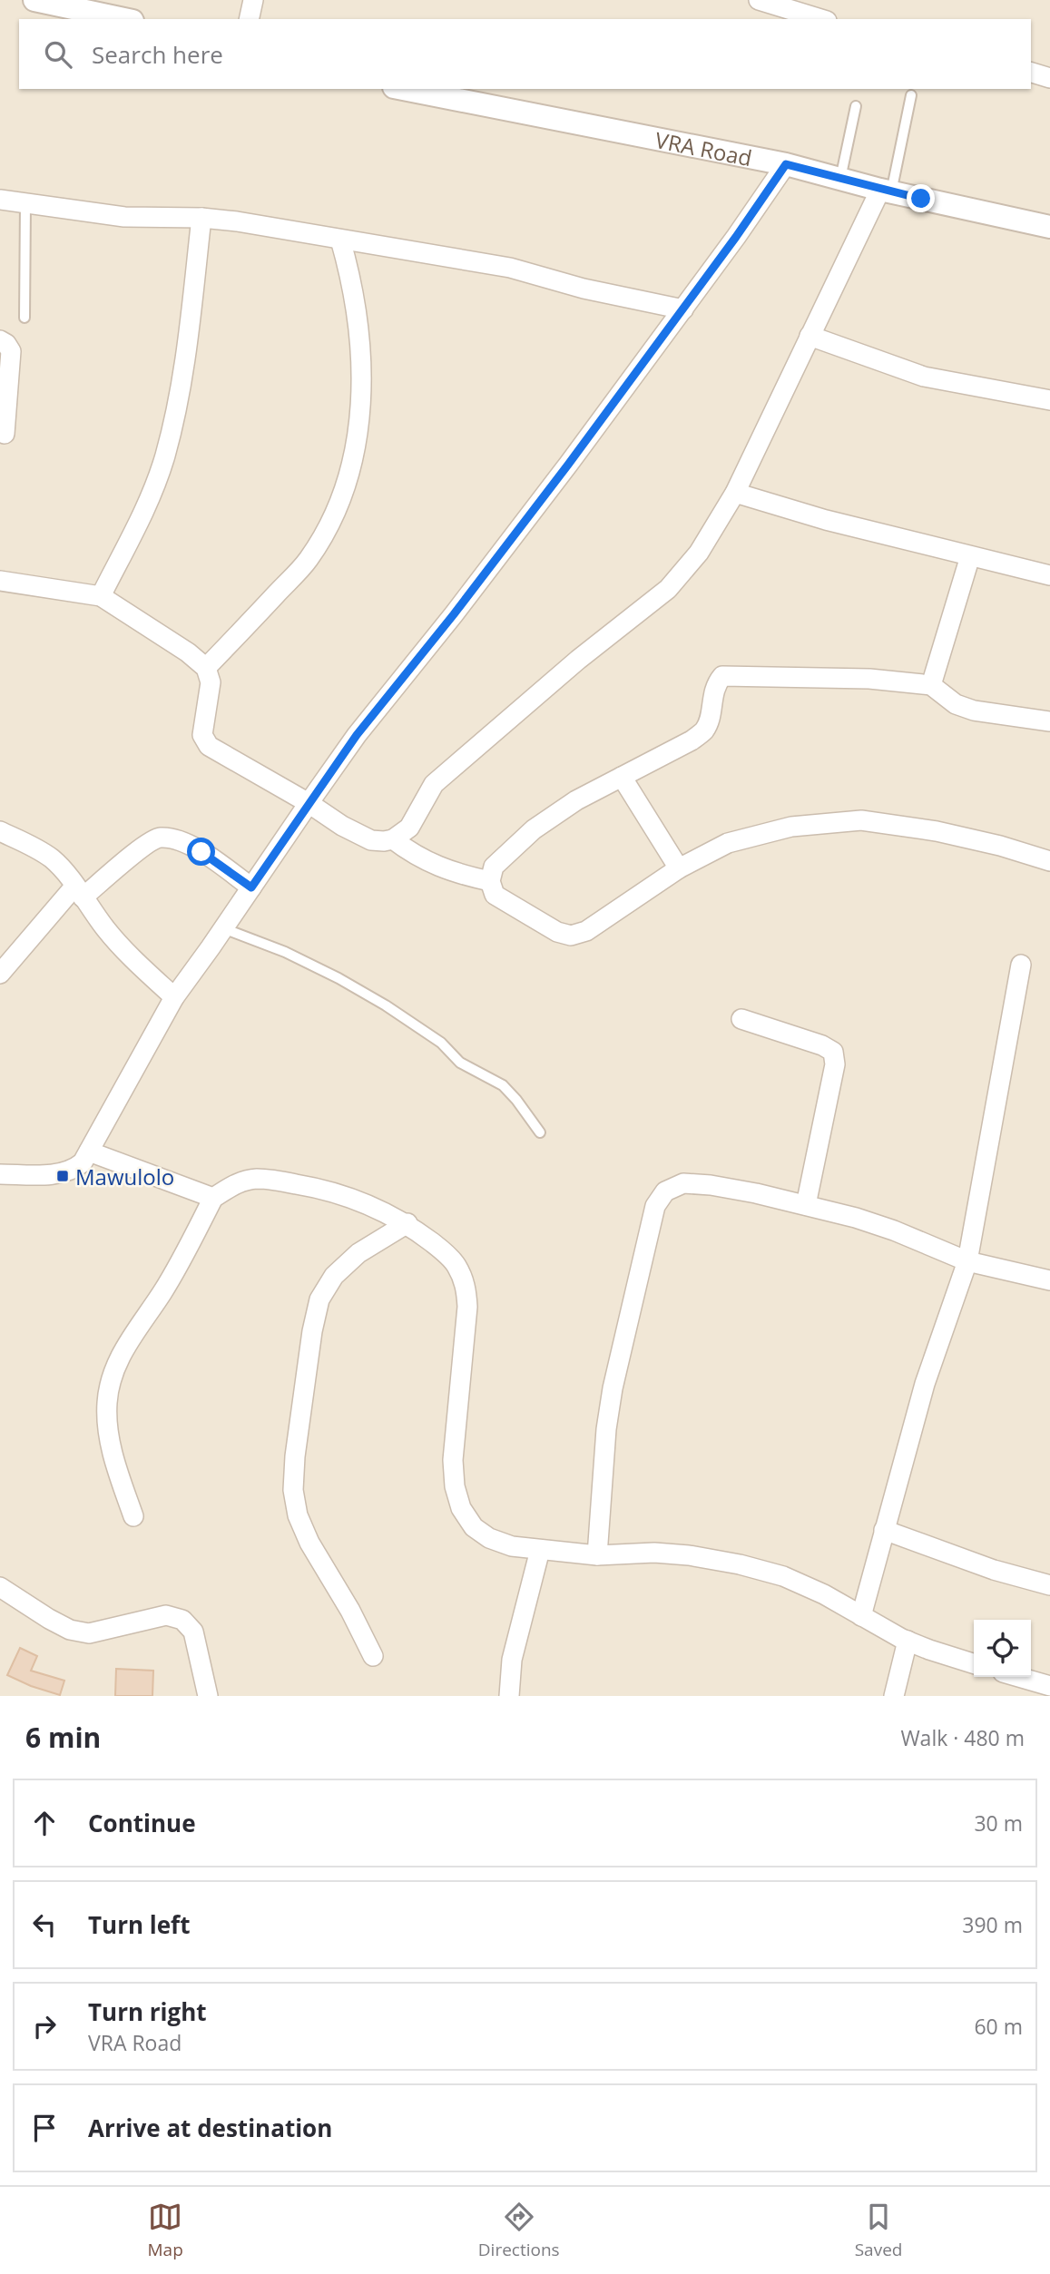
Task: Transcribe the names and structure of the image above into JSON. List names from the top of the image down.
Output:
{
  "streets": {
    "street": ["VRA Road"]
  },
  "places": {
    "transit": ["Mawulolo"]
  },
  "page": {
    "search": "Search here",
    "heading": ["6 min", "Walk · 480 m"],
    "list": [
      ["Continue", "30 m"],
      ["Turn left", "390 m"],
      ["Turn right", "VRA Road", "60 m"],
      "Arrive at destination"
    ],
    "nav": ["Map", "Directions", "Saved"]
  }
}
